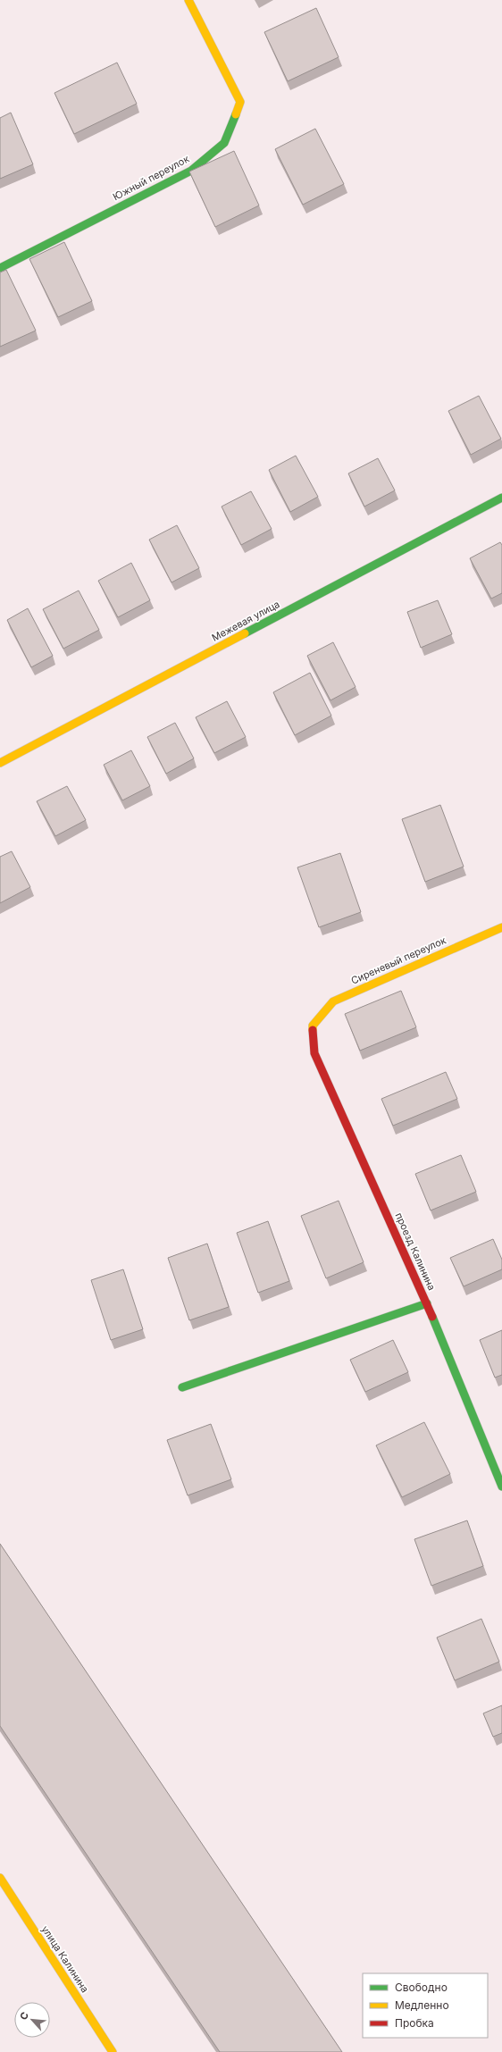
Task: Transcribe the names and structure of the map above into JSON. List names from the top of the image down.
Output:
{
  "streets": {
    "street": [
      "Южный переулок",
      "Межевая улица",
      "Сиреневый переулок",
      "проезд Калинина",
      "улица Калинина"
    ]
  },
  "crossings": [
    ["Сиреневый переулок", "проезд Калинина"]
  ],
  "legend": ["Свободно", "Медленно", "Пробка"],
  "north": "top left"
}
